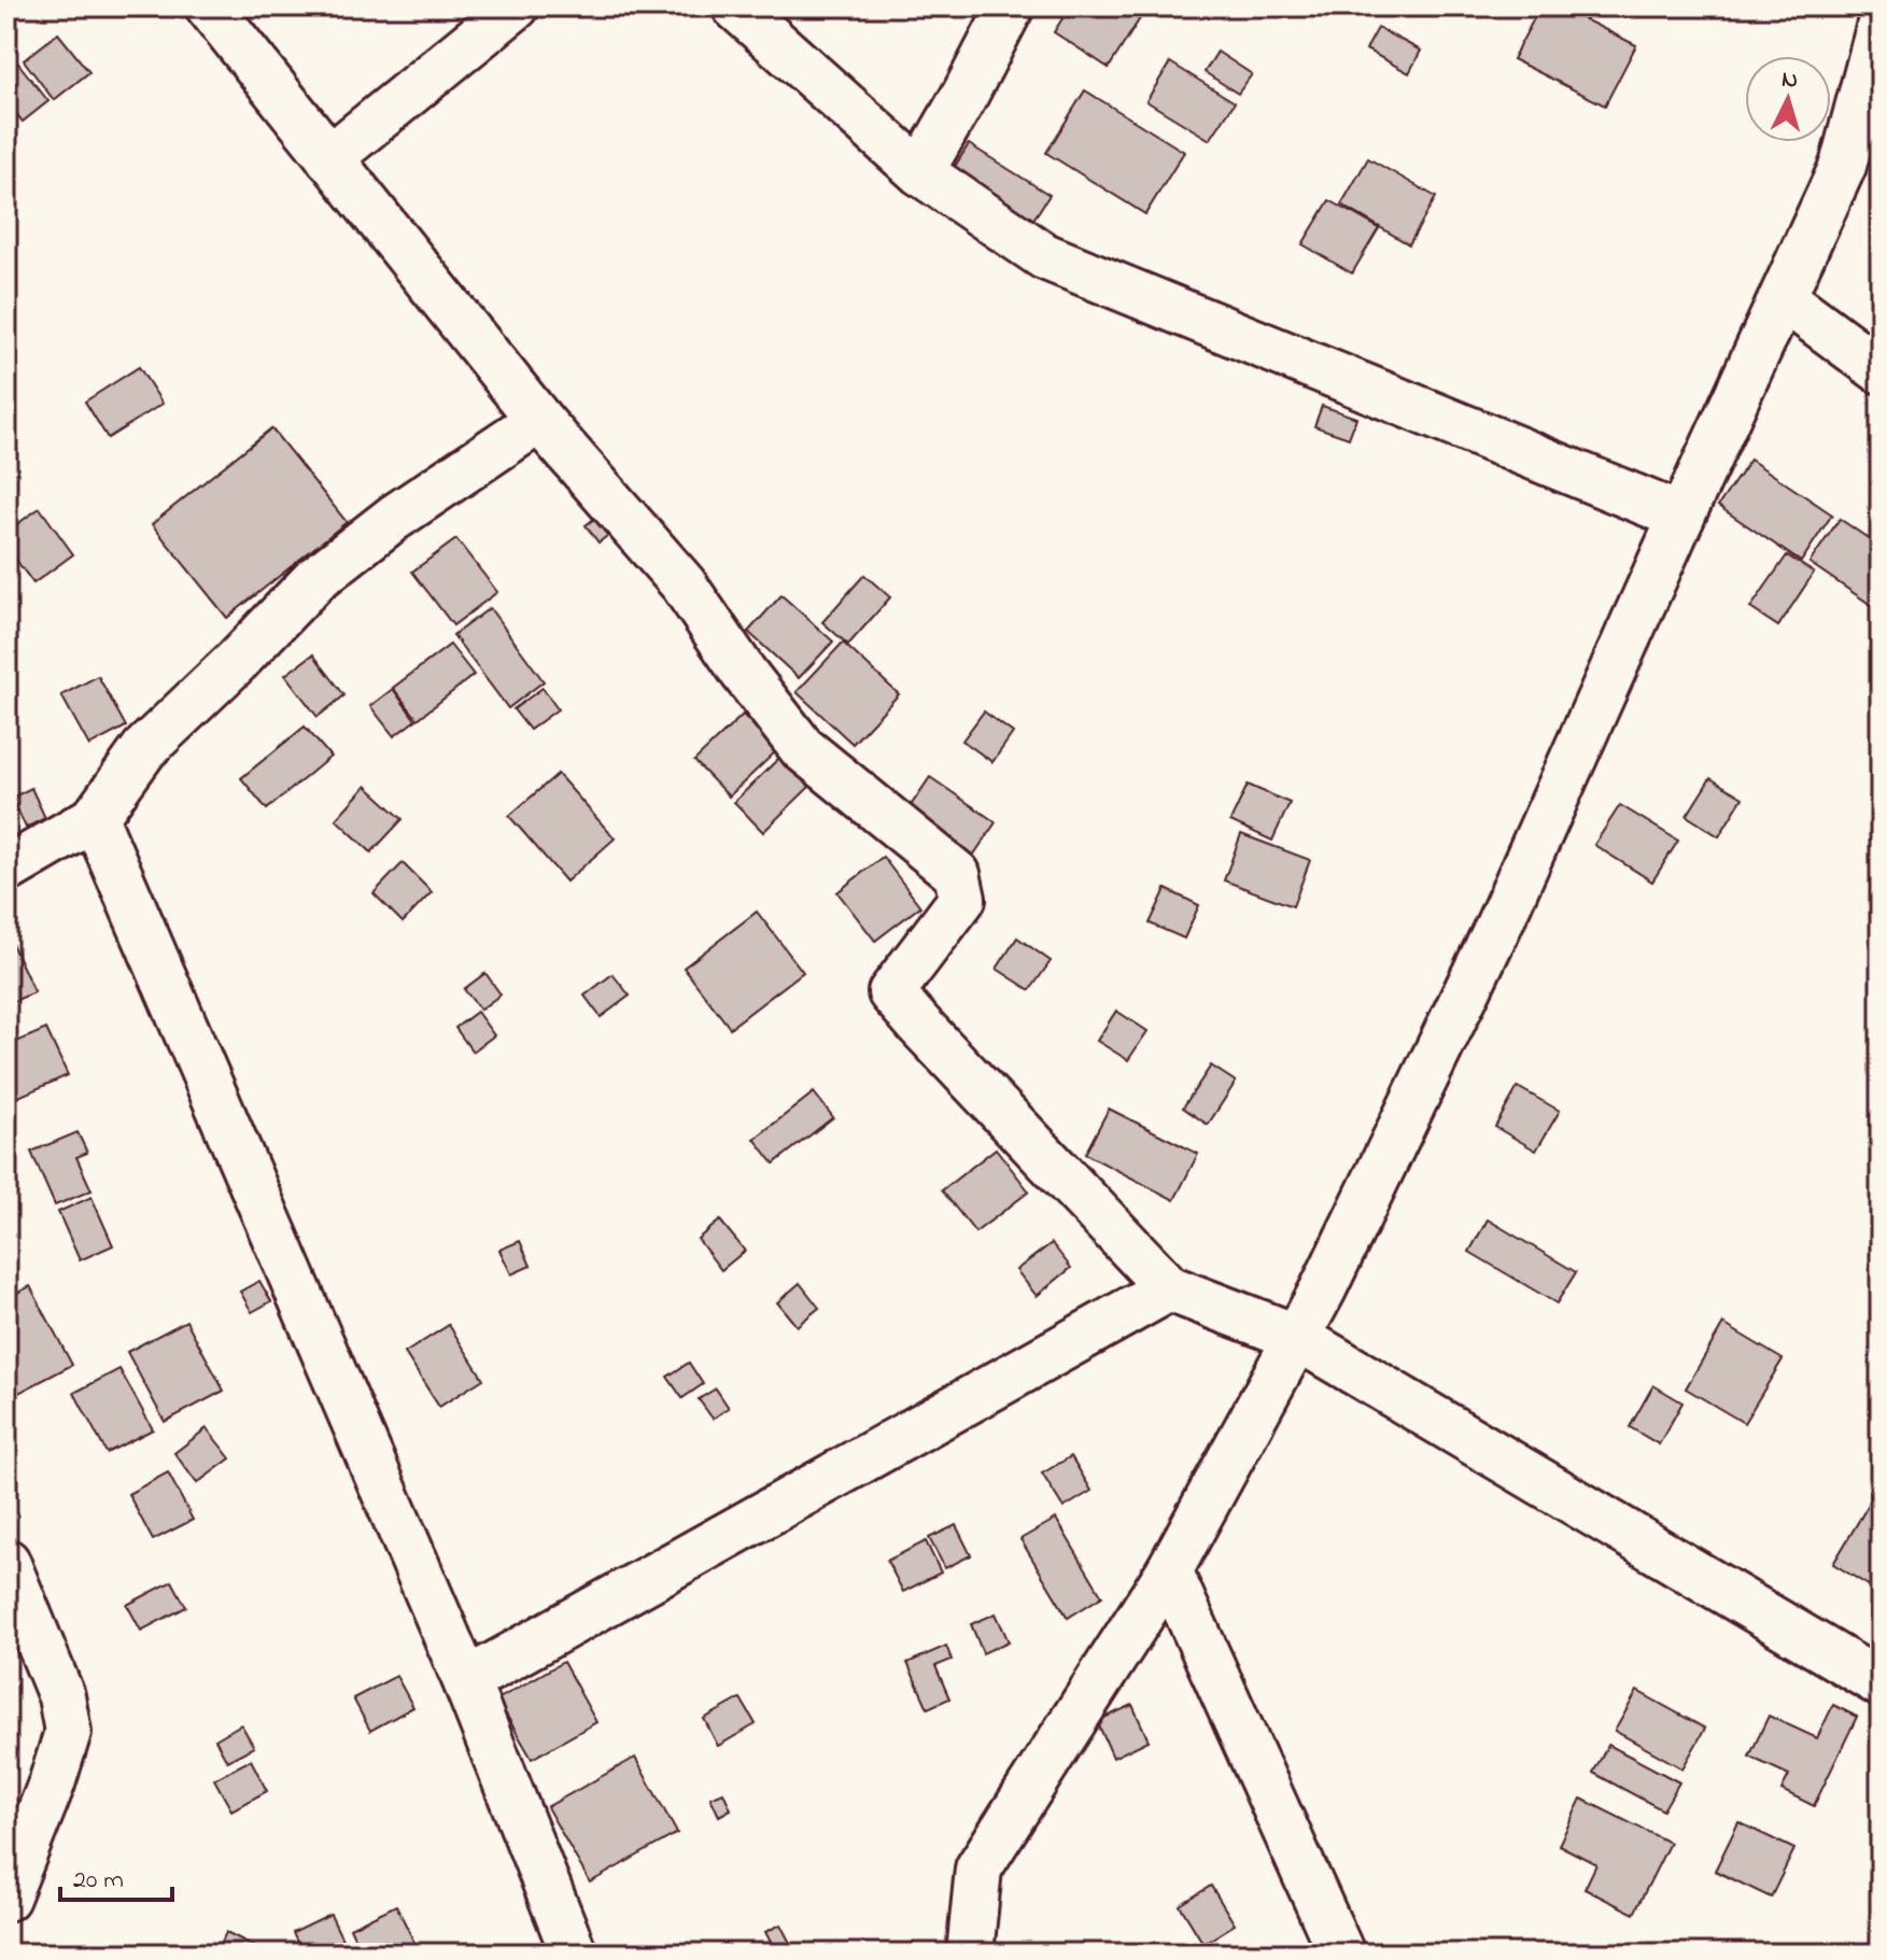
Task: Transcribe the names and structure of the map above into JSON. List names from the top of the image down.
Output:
{
  "scale_bar": "20 m",
  "north": "top"
}
